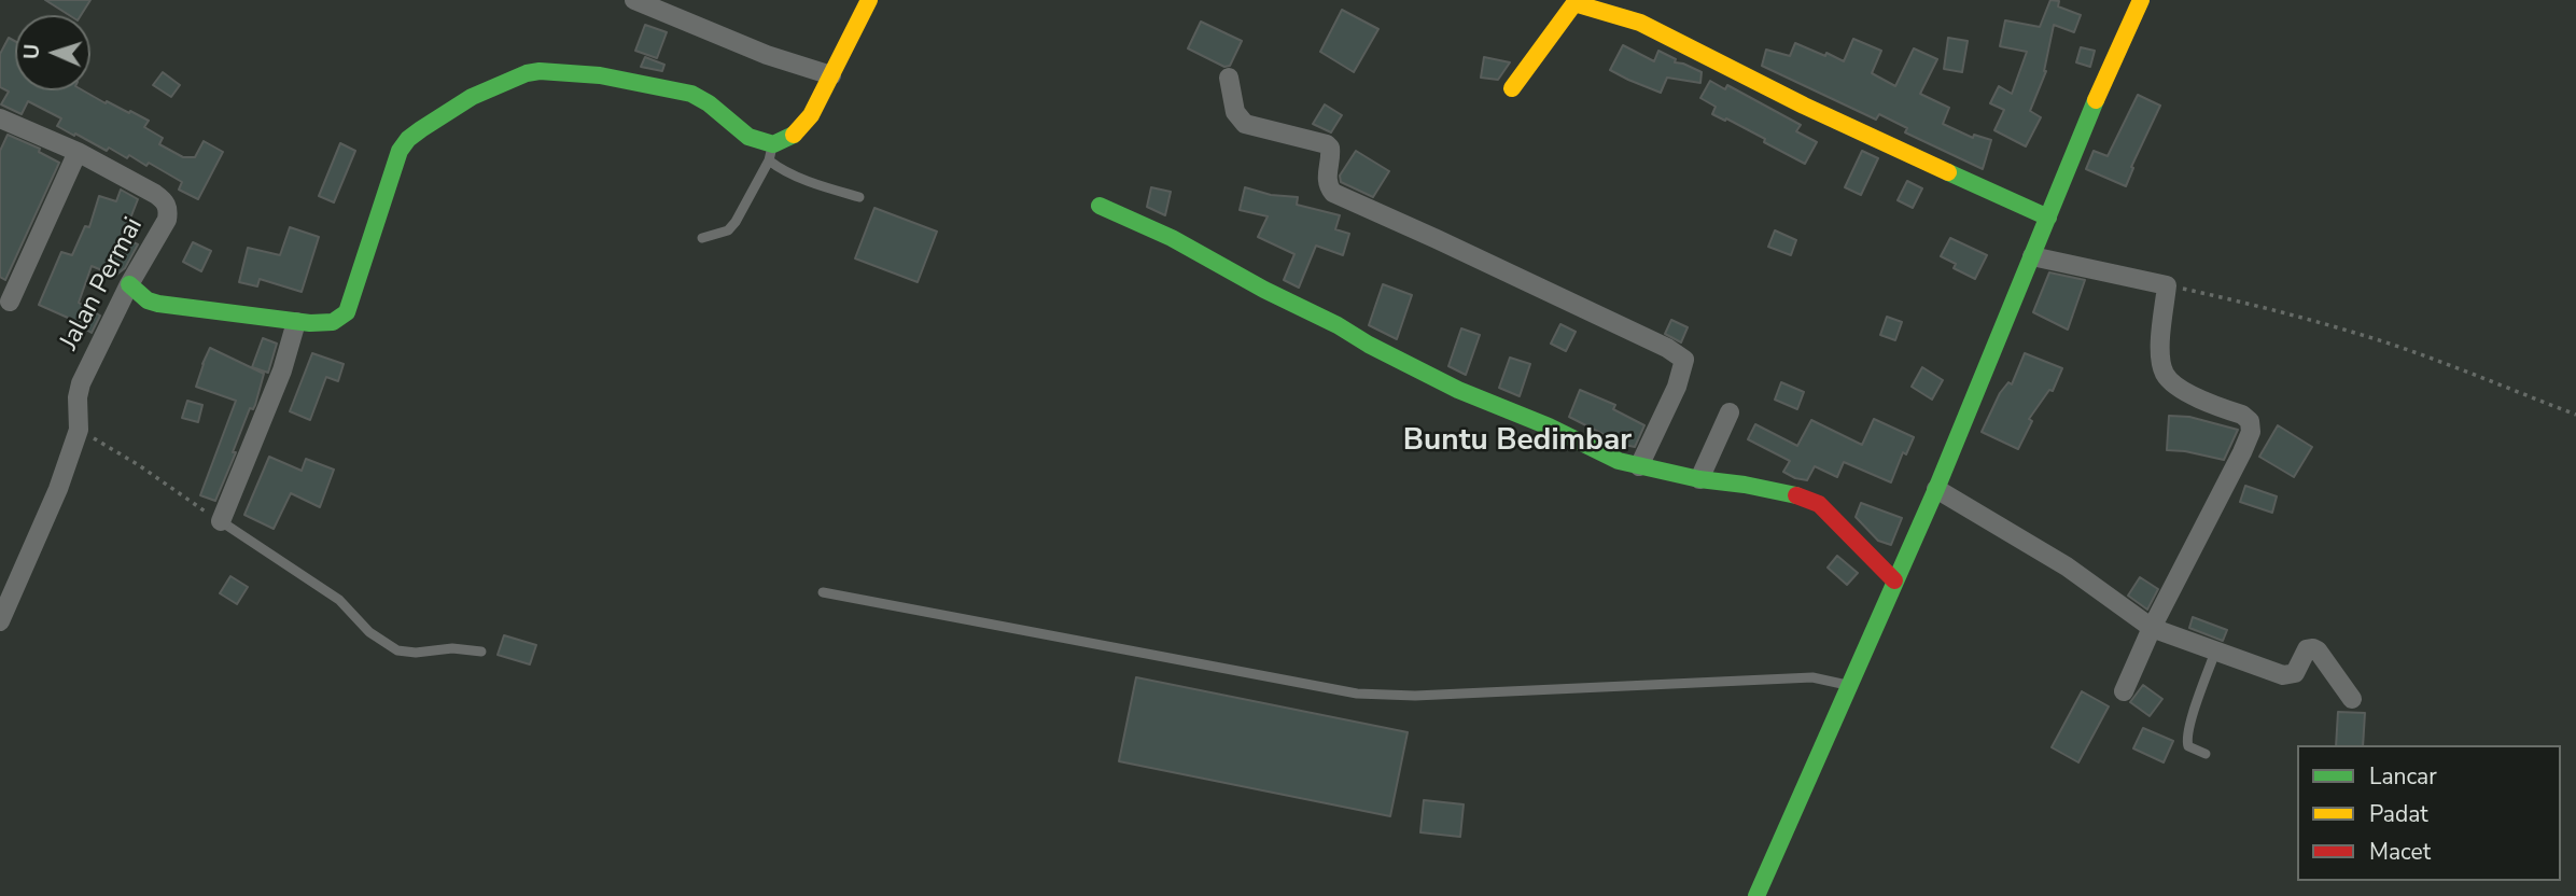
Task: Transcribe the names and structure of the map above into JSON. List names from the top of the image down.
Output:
{
  "streets": {
    "street": ["Jalan Permai"]
  },
  "districts": ["Buntu Bedimbar"],
  "legend": ["Lancar", "Padat", "Macet"],
  "north": "left"
}
